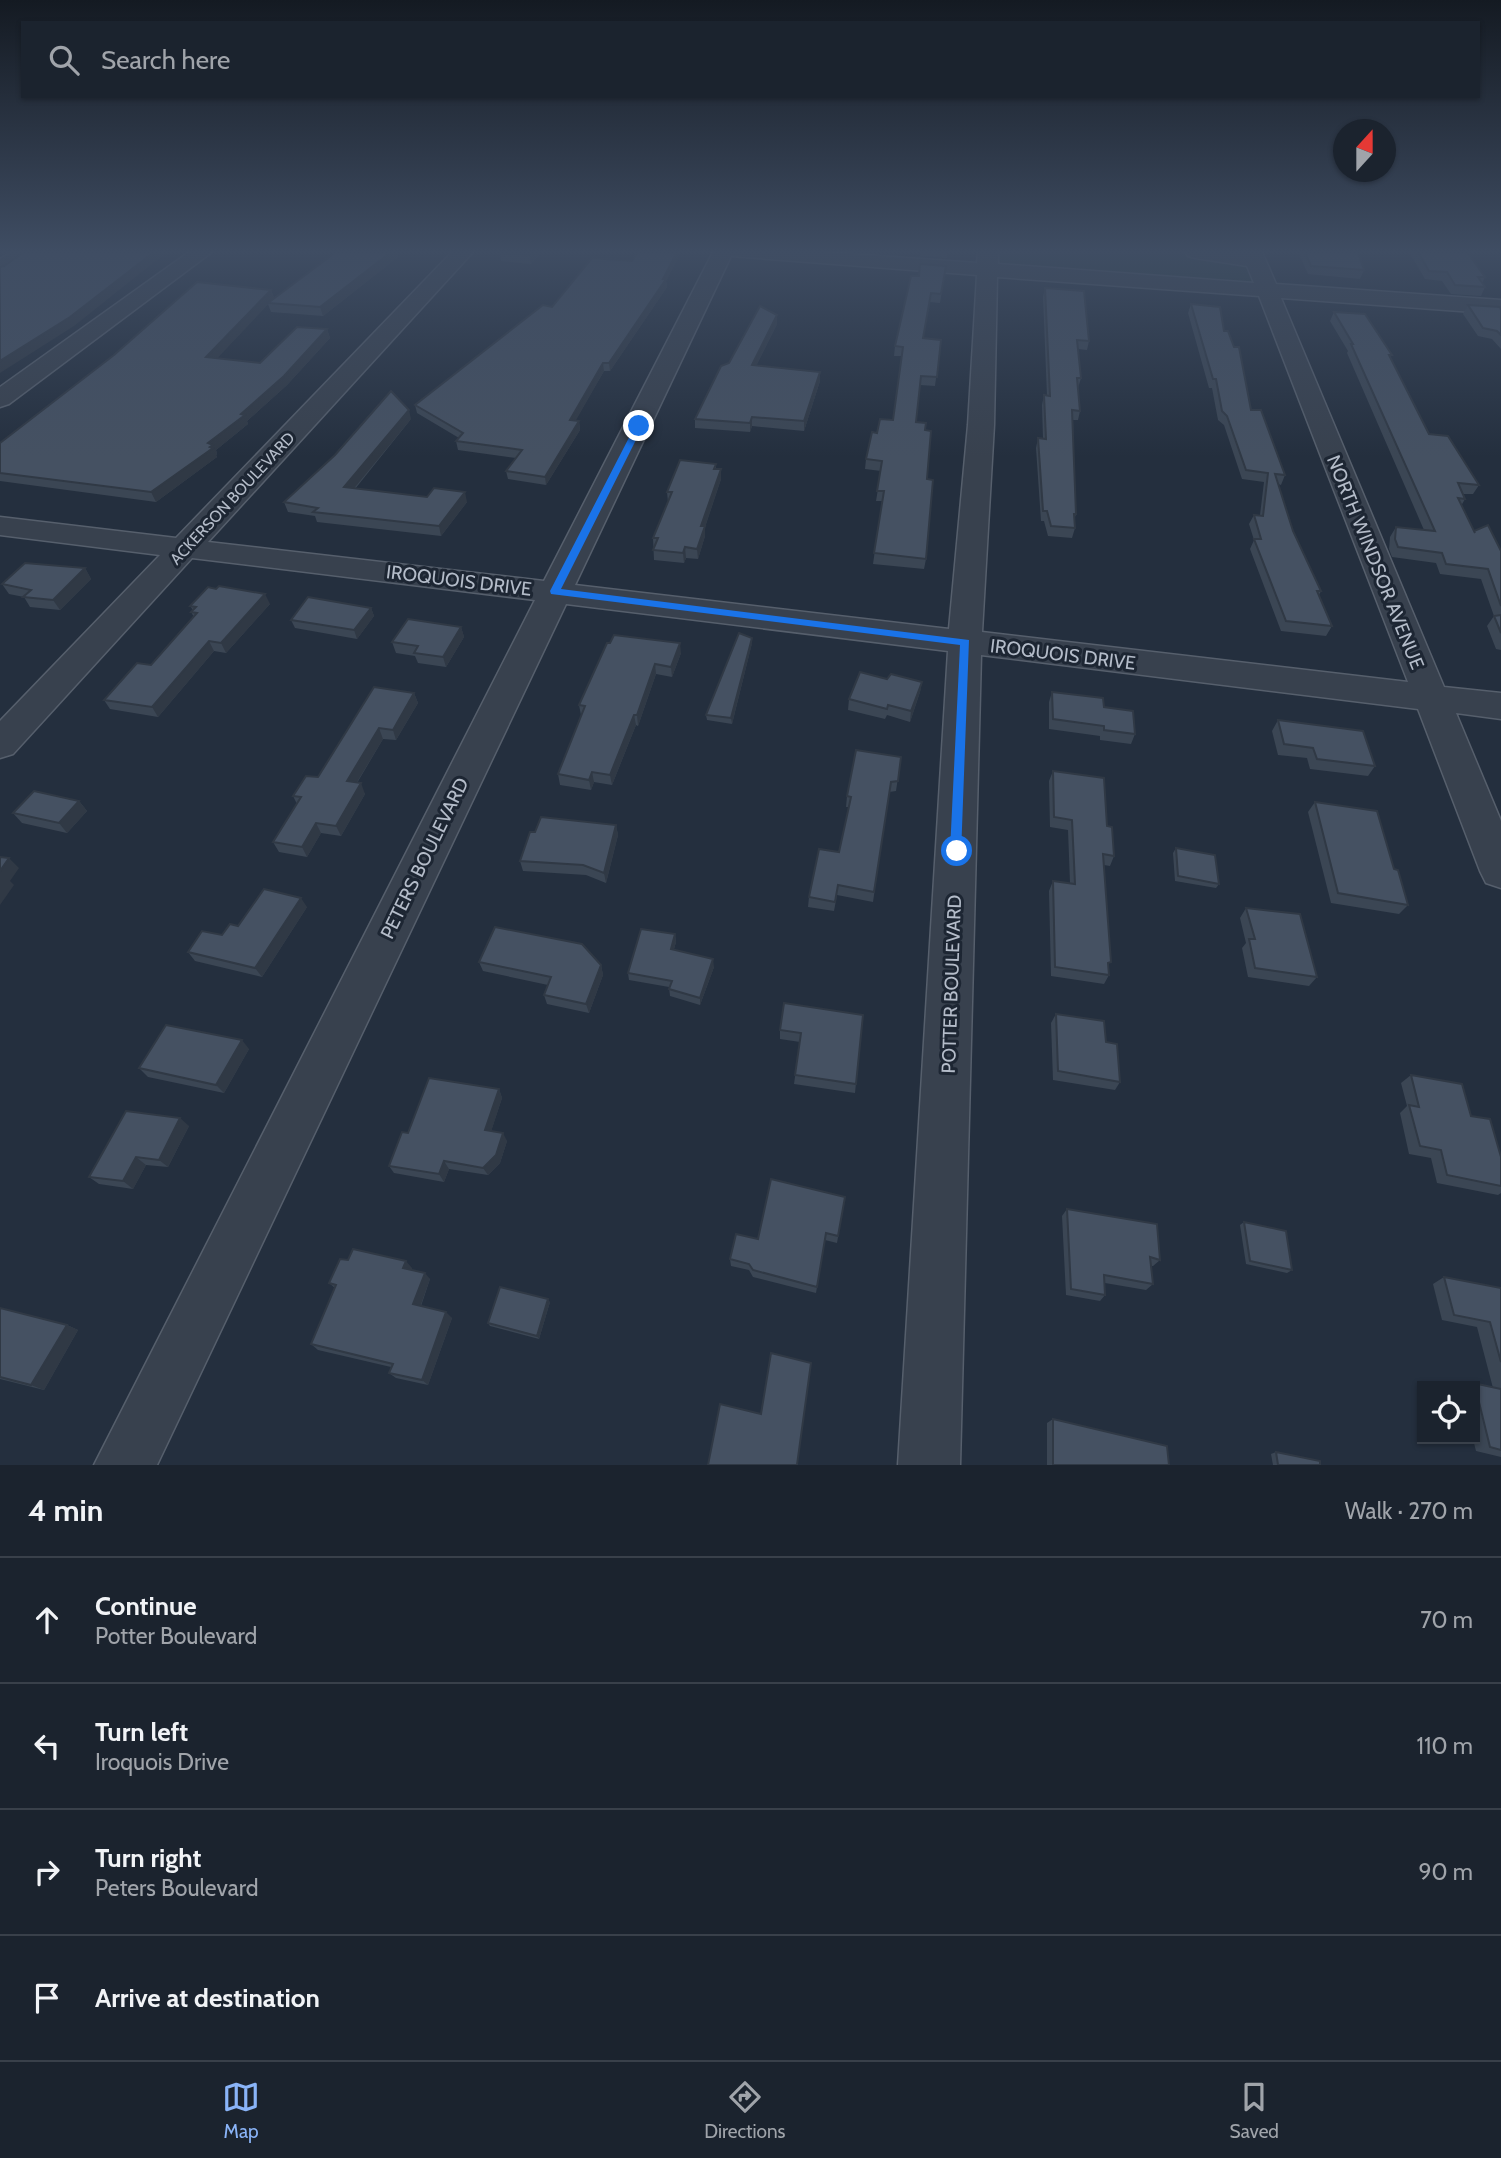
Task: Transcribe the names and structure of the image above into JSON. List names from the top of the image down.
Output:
{
  "streets": {
    "street": [
      "ACKERSON BOULEVARD",
      "NORTH WINDSOR AVENUE",
      "IROQUOIS DRIVE",
      "PETERS BOULEVARD",
      "POTTER BOULEVARD"
    ]
  },
  "crossings": [
    ["ACKERSON BOULEVARD", "IROQUOIS DRIVE"],
    ["NORTH WINDSOR AVENUE", "IROQUOIS DRIVE"],
    ["IROQUOIS DRIVE", "PETERS BOULEVARD"],
    ["IROQUOIS DRIVE", "POTTER BOULEVARD"]
  ],
  "north": "top",
  "page": {
    "search": "Search here",
    "heading": ["4 min", "Walk · 270 m"],
    "list": [
      ["Continue", "Potter Boulevard", "70 m"],
      ["Turn left", "Iroquois Drive", "110 m"],
      ["Turn right", "Peters Boulevard", "90 m"],
      "Arrive at destination"
    ],
    "nav": ["Map", "Directions", "Saved"]
  }
}
